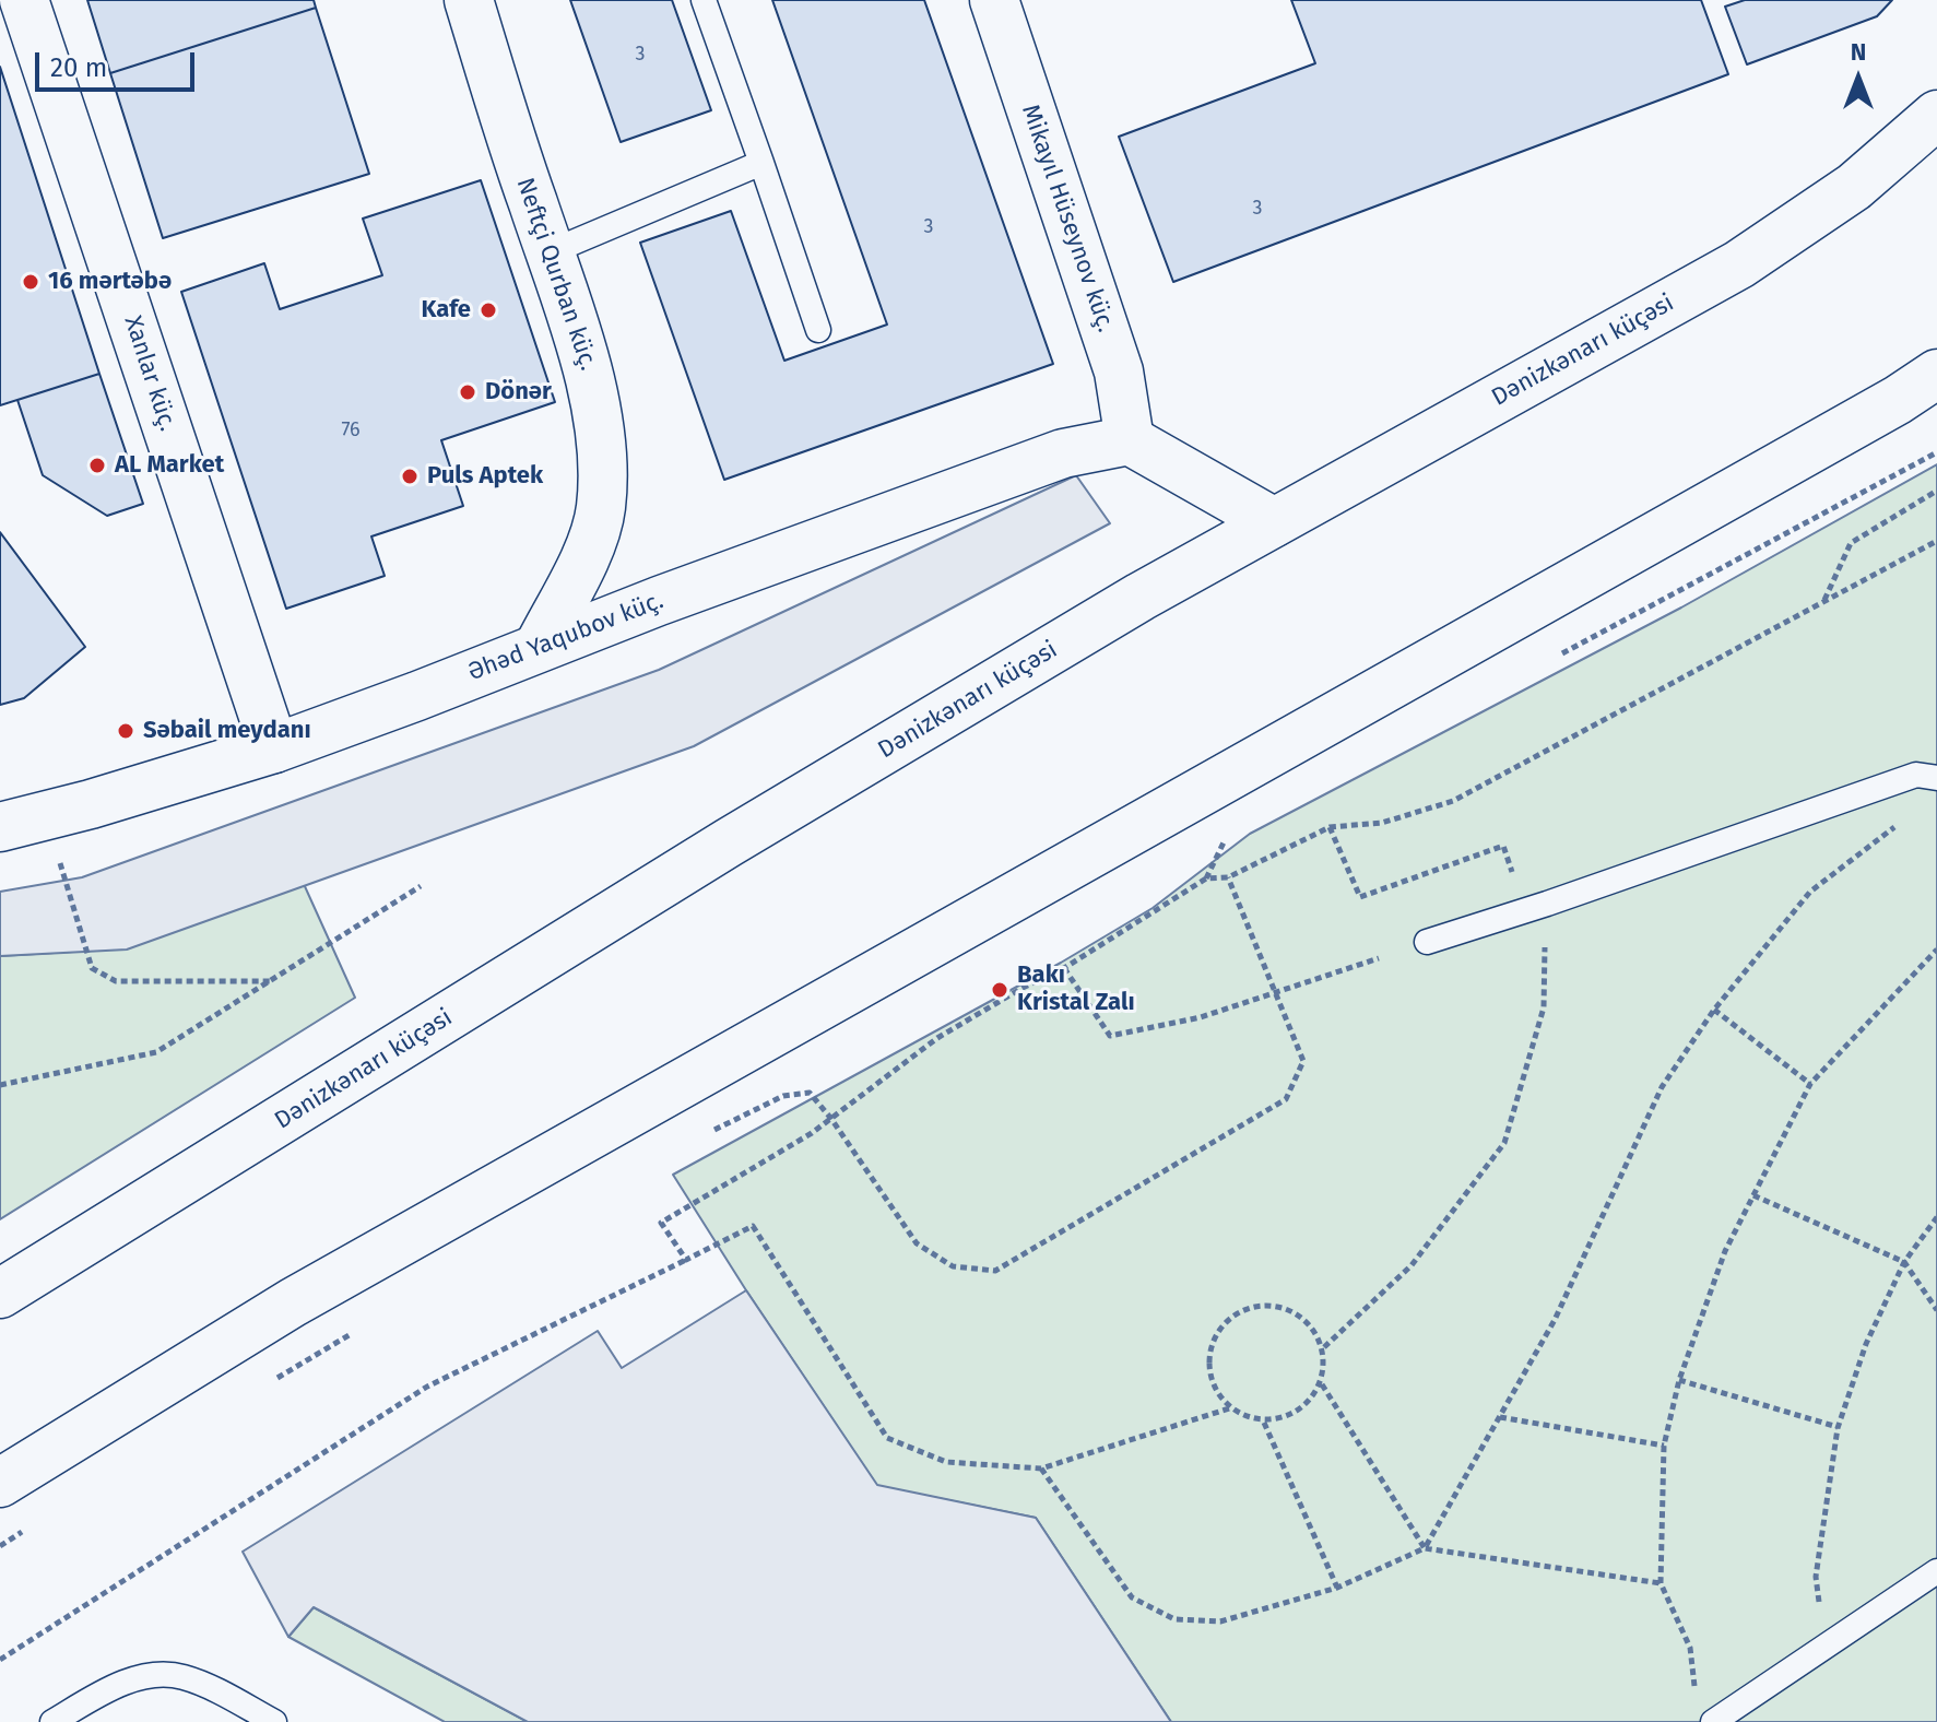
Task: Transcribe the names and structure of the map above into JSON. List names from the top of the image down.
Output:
{
  "streets": {
    "main road": [
      "Mikayıl Hüseynov küç.",
      "Neftçi Qurban küç.",
      "Dənizkənarı küçəsi",
      "Xanlar küç.",
      "Əhəd Yaqubov küç."
    ]
  },
  "crossings": [
    ["Mikayıl Hüseynov küç.", "Əhəd Yaqubov küç."],
    ["Neftçi Qurban küç.", "Əhəd Yaqubov küç."],
    ["Xanlar küç.", "Əhəd Yaqubov küç."]
  ],
  "places": [
    "16 mərtəbə",
    "Kafe",
    "Dönər",
    "AL Market",
    "Puls Aptek",
    "Səbail meydanı",
    "Bakı Kristal Zalı"
  ],
  "house_numbers": [
    "3",
    "3",
    "3",
    "76"
  ],
  "scale_bar": "20 m",
  "north": "top"
}
